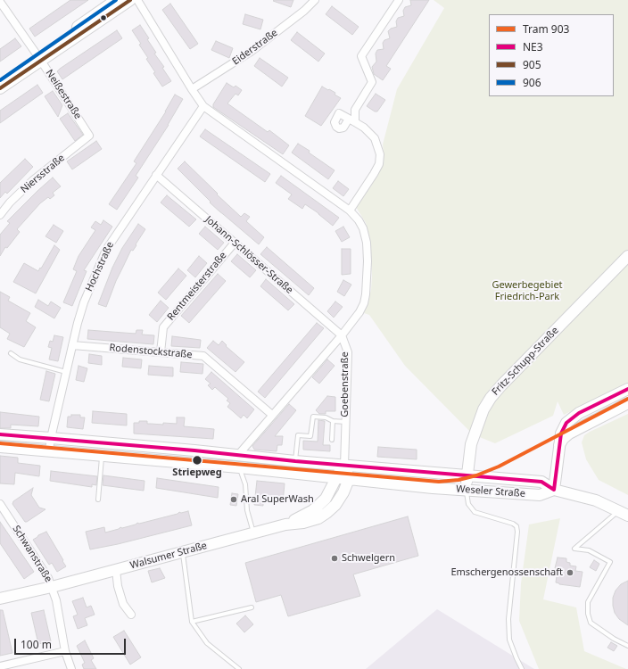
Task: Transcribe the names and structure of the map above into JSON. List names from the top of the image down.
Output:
{
  "streets": {
    "main road": ["Fritz-Schupp-Straße", "Weseler Straße", "Walsumer Straße"],
    "street": [
      "Eiderstraße",
      "Neißestraße",
      "Niersstraße",
      "Johann-Schlösser-Straße",
      "Hochstraße",
      "Rentmeisterstraße",
      "Rodenstockstraße",
      "Goebenstraße",
      "Schwanstraße"
    ]
  },
  "crossings": [
    ["Neißestraße", "Niersstraße"],
    ["Johann-Schlösser-Straße", "Hochstraße"],
    ["Johann-Schlösser-Straße", "Rentmeisterstraße"],
    ["Johann-Schlösser-Straße", "Goebenstraße"],
    ["Hochstraße", "Rodenstockstraße"],
    ["Hochstraße", "Weseler Straße"],
    ["Rentmeisterstraße", "Rodenstockstraße"],
    ["Fritz-Schupp-Straße", "Weseler Straße"],
    ["Goebenstraße", "Weseler Straße"],
    ["Goebenstraße", "Walsumer Straße"],
    ["Weseler Straße", "Walsumer Straße"],
    ["Schwanstraße", "Walsumer Straße"]
  ],
  "parks": ["Gewerbegebiet Friedrich-Park"],
  "places": [
    "Striepweg",
    "Aral SuperWash",
    "Schwelgern",
    "Emschergenossenschaft"
  ],
  "lines": [
    "transit line 905",
    "transit line 906",
    "transit line NE3",
    "tram line 903"
  ],
  "legend": [
    "Tram 903",
    "NE3",
    "905",
    "906"
  ],
  "scale_bar": "100 m"
}
